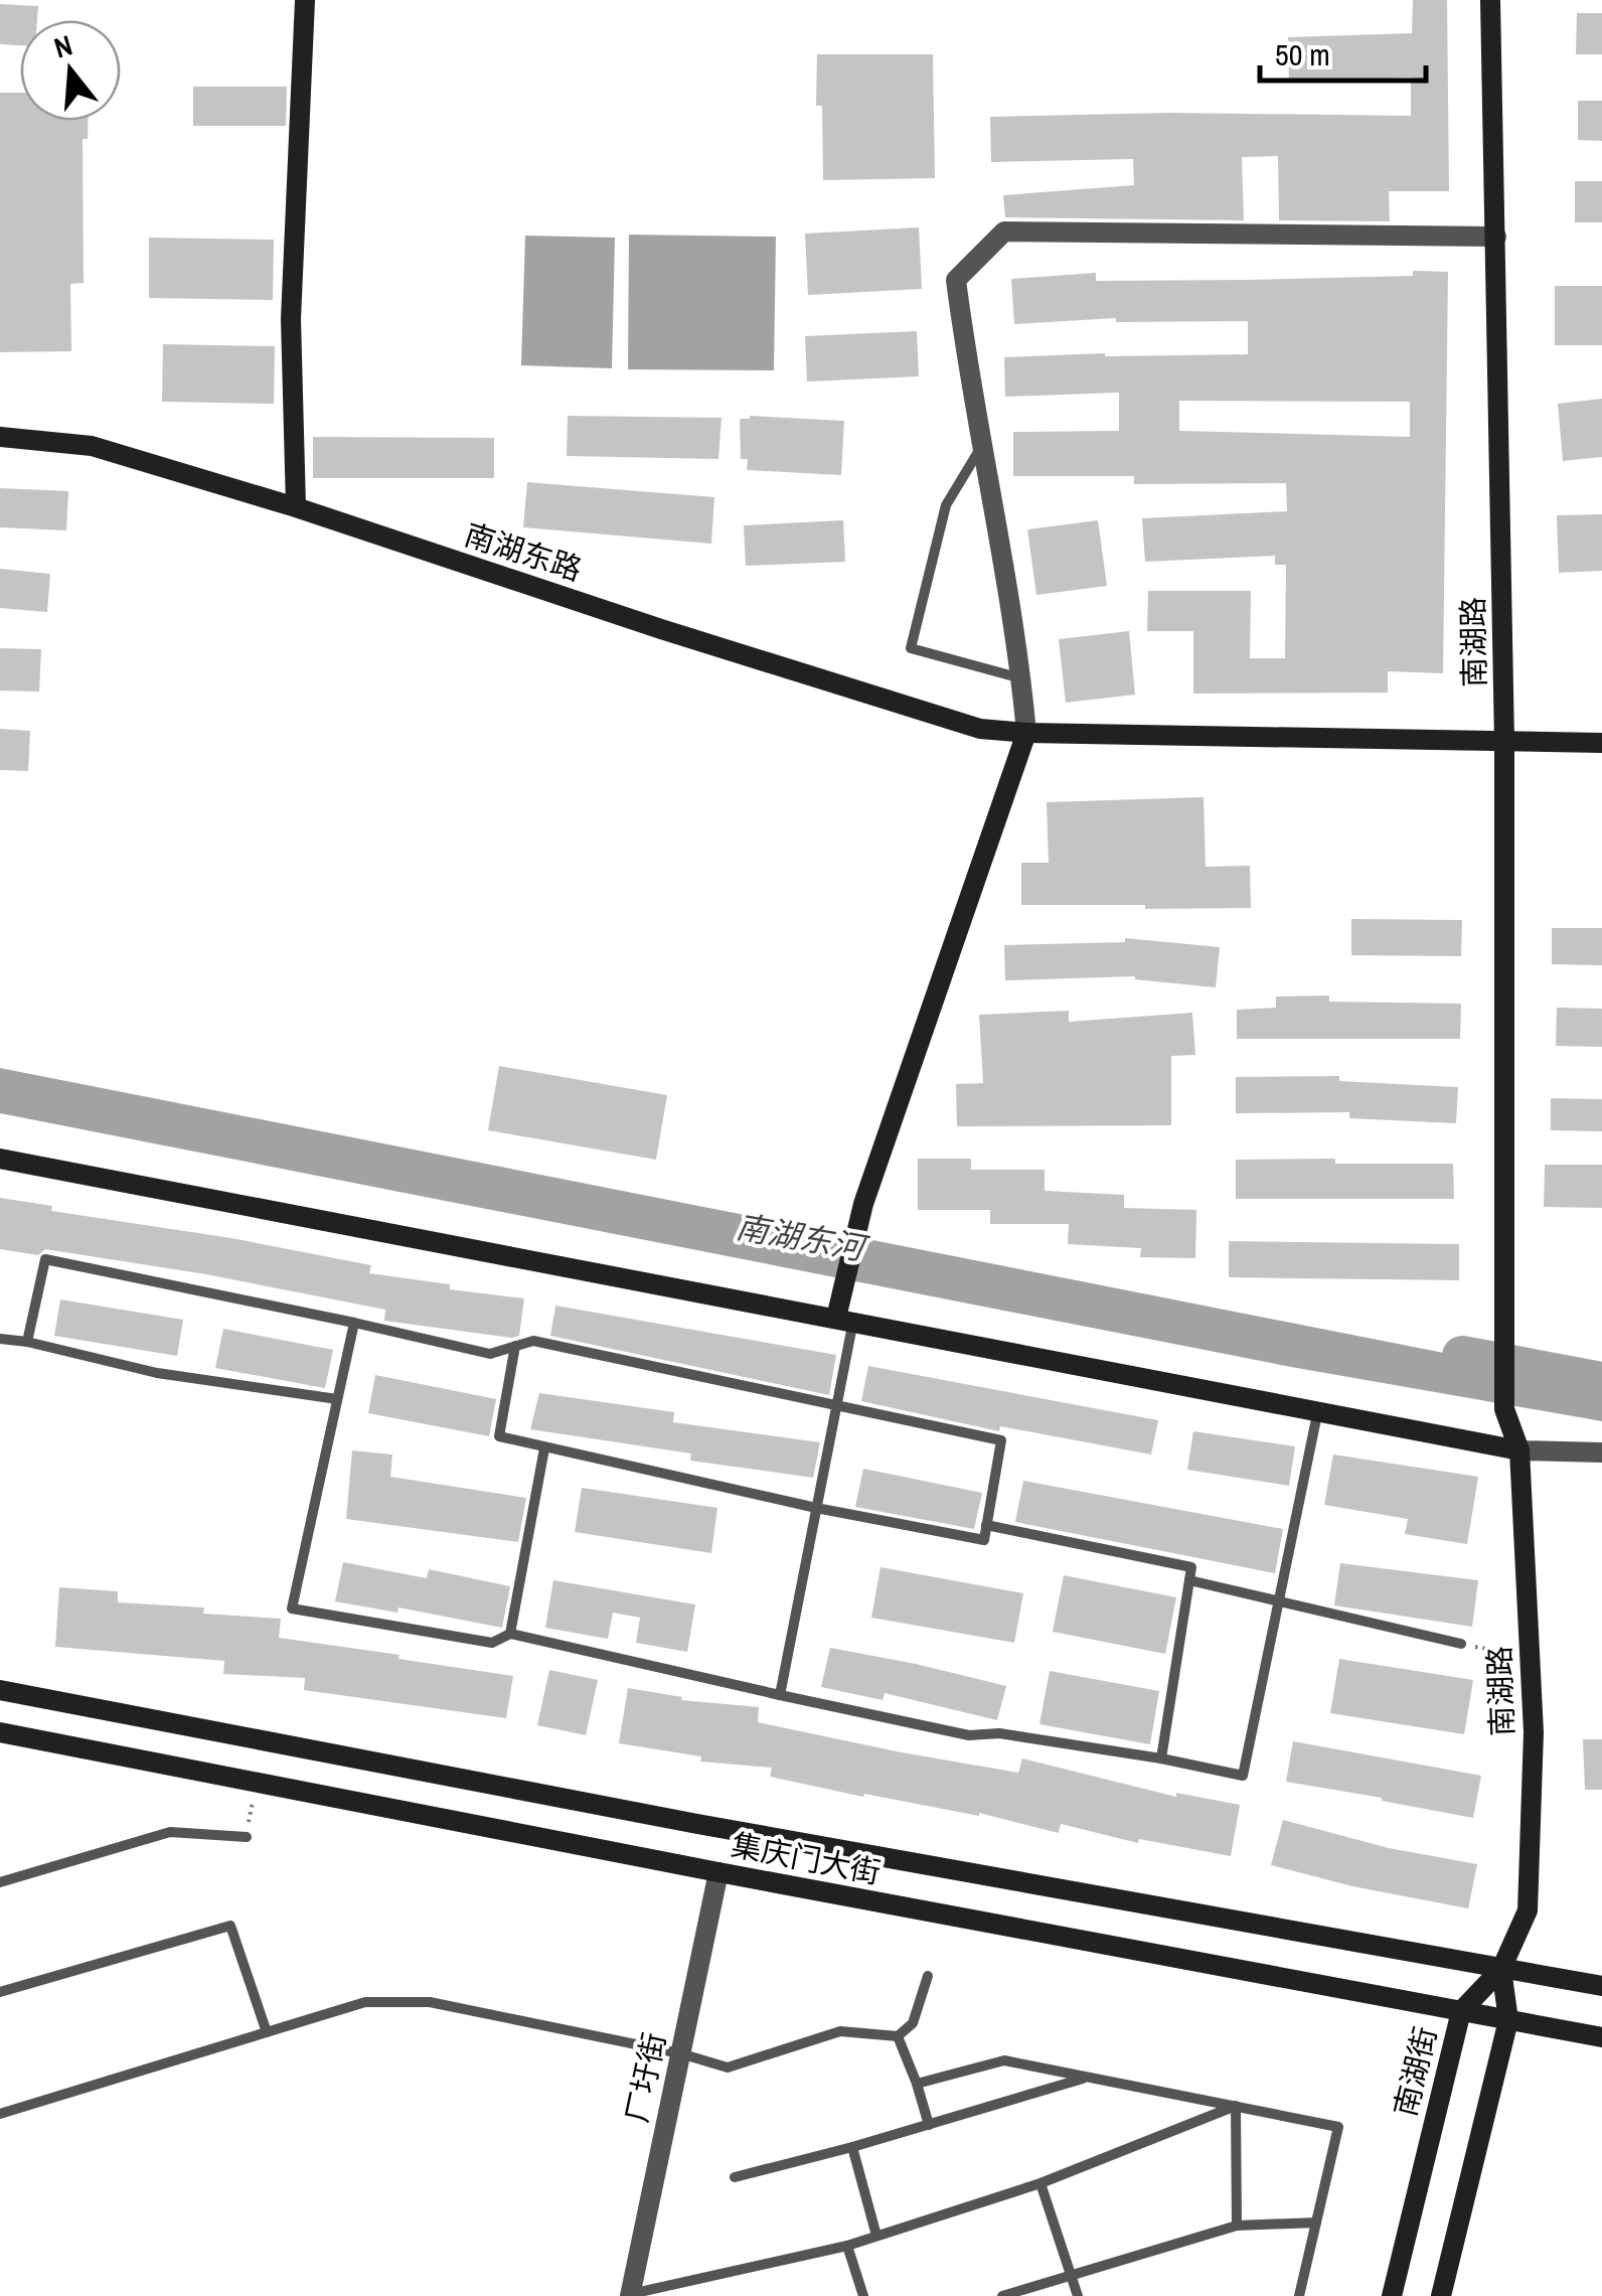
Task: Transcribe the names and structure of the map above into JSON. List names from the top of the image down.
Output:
{
  "streets": {
    "street": [
      "南湖东路",
      "南湖路",
      "集庆门大街",
      "南湖街",
      "厂圩街"
    ]
  },
  "crossings": [
    ["南湖东路", "南湖路"],
    ["南湖路", "集庆门大街"],
    ["南湖路", "南湖街"],
    ["集庆门大街", "南湖街"],
    ["集庆门大街", "厂圩街"]
  ],
  "water": ["南湖东河"],
  "scale_bar": "50 m",
  "north": "top"
}
